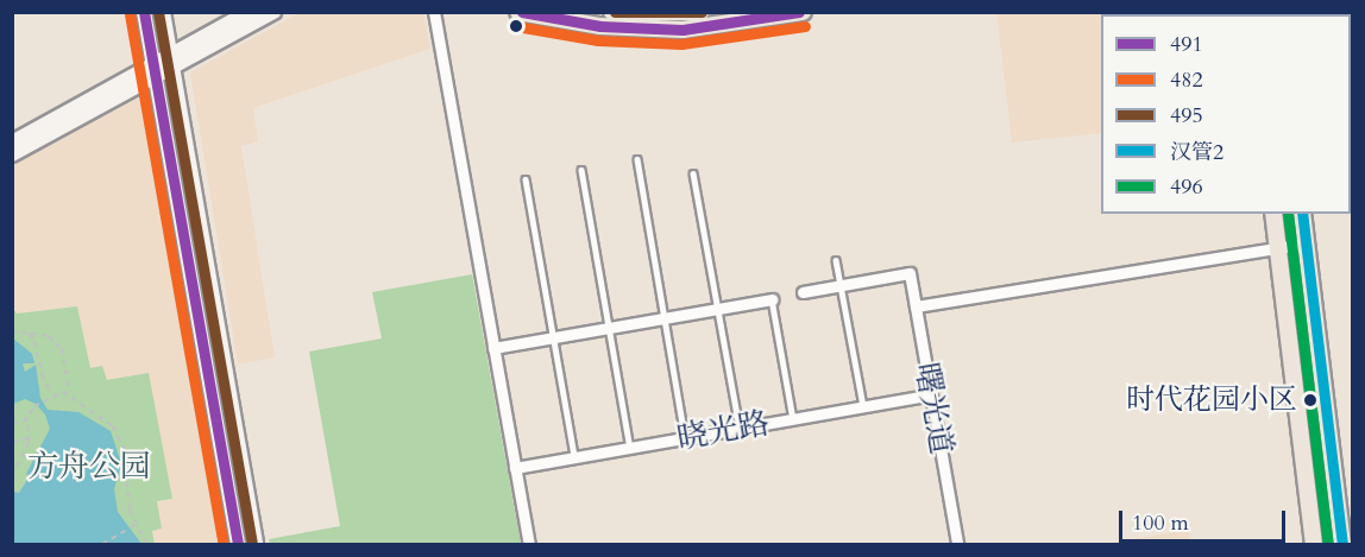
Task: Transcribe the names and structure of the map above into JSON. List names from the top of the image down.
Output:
{
  "streets": {
    "street": ["曙光道", "晓光路"]
  },
  "crossings": [
    ["曙光道", "晓光路"]
  ],
  "parks": ["方舟公园"],
  "places": ["时代花园小区"],
  "lines": [
    "transit line 491",
    "transit line 495",
    "transit line 482",
    "transit line 汉管2",
    "transit line 496"
  ],
  "legend": [
    "491",
    "482",
    "495",
    "汉管2",
    "496"
  ],
  "scale_bar": "100 m"
}
